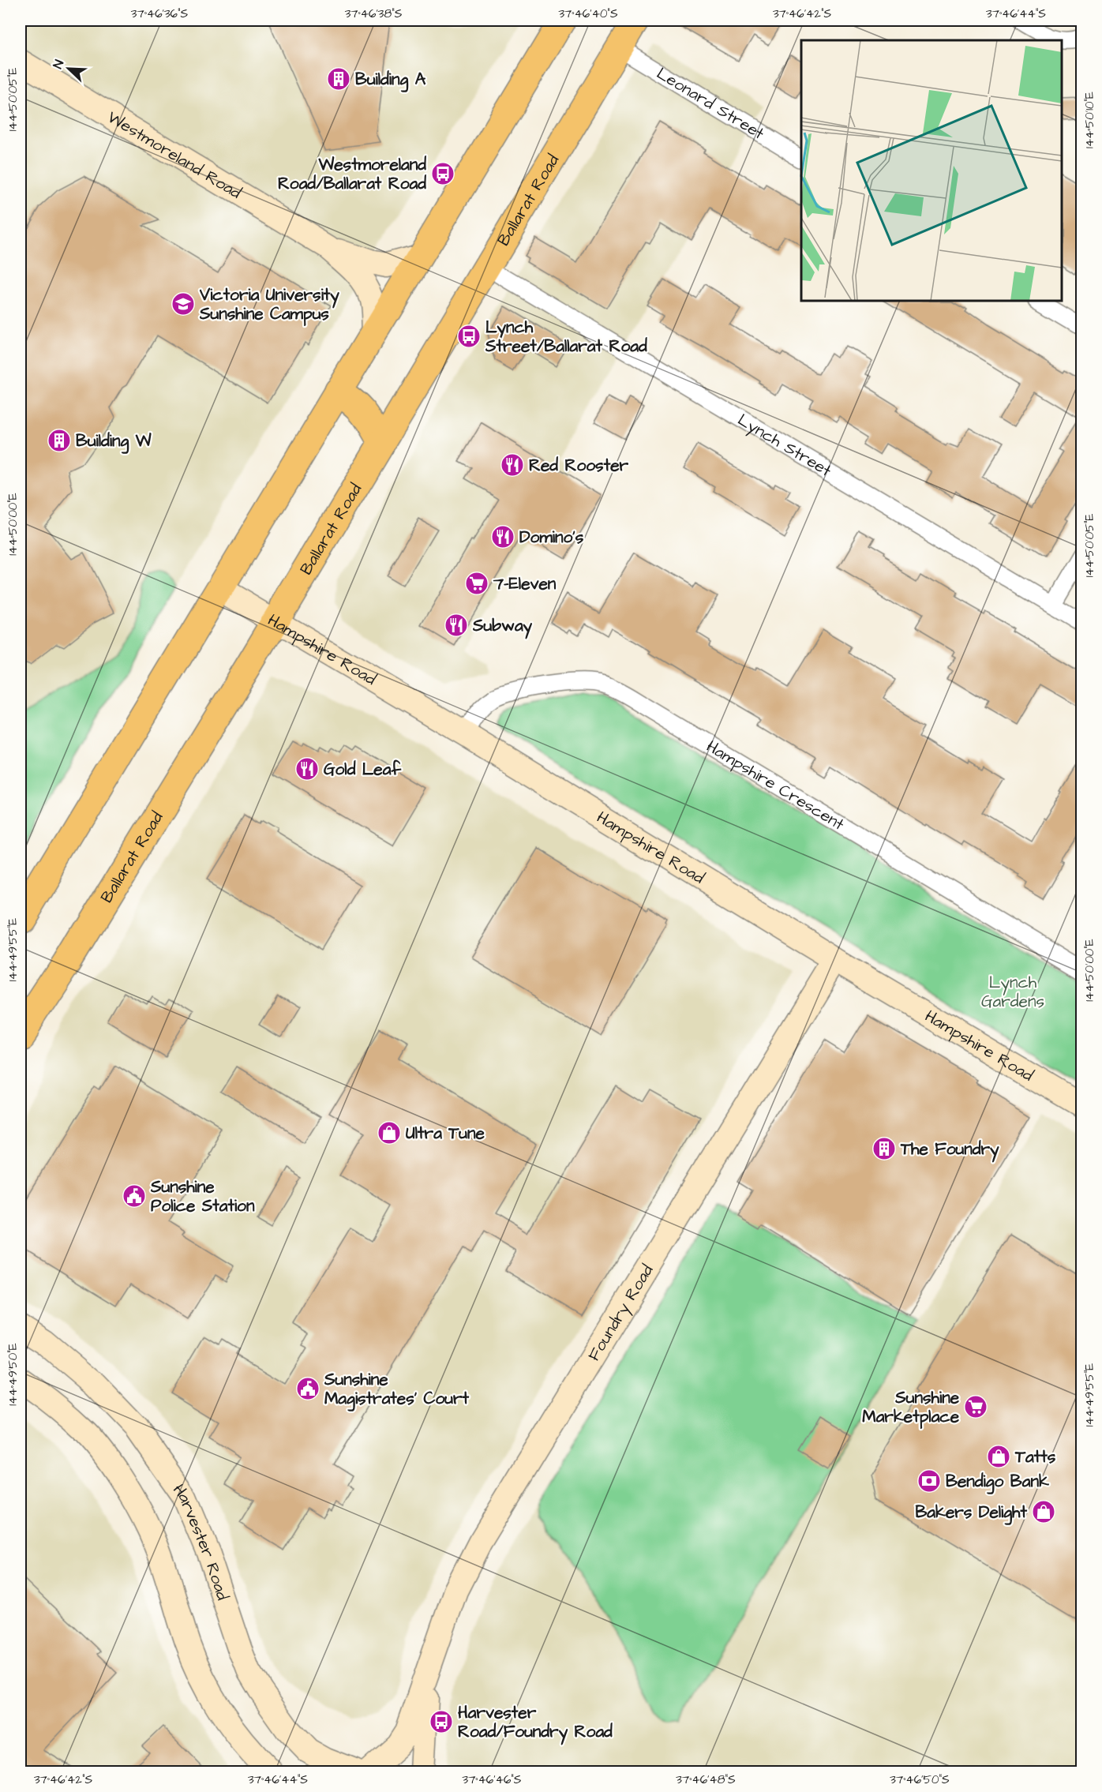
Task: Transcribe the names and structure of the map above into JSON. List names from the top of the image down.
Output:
{
  "streets": {
    "highway": ["Ballarat Road"],
    "street": [
      "Leonard Street",
      "Westmoreland Road",
      "Lynch Street",
      "Hampshire Road",
      "Hampshire Crescent",
      "Foundry Road",
      "Harvester Road"
    ]
  },
  "crossings": [
    ["Leonard Street", "Ballarat Road"],
    ["Ballarat Road", "Lynch Street"],
    ["Ballarat Road", "Hampshire Road"],
    ["Hampshire Road", "Hampshire Crescent"],
    ["Hampshire Road", "Foundry Road"]
  ],
  "parks": ["Lynch Gardens"],
  "places": {
    "building": ["Building A", "Building W", "The Foundry"],
    "bus stop": ["Westmoreland Road/Ballarat Road", "Lynch Street/Ballarat Road", "Harvester Road/Foundry Road"],
    "school or university": ["Victoria University Sunshine Campus"],
    "restaurant": [
      "Red Rooster",
      "Domino's",
      "Subway",
      "Gold Leaf"
    ],
    "supermarket": ["7-Eleven", "Sunshine Marketplace"],
    "shop": ["Ultra Tune", "Tatts", "Bakers Delight"],
    "public building": ["Sunshine Police Station", "Sunshine Magistrates' Court"],
    "bank": ["Bendigo Bank"]
  },
  "north": "top left",
  "coordinates": [
    "37°46'36\"S",
    "37°46'38\"S",
    "37°46'40\"S",
    "37°46'42\"S",
    "37°46'44\"S",
    "144°50'05\"E",
    "144°50'10\"E",
    "144°50'00\"E",
    "144°49'55\"E",
    "144°49'50\"E",
    "37°46'46\"S",
    "37°46'48\"S",
    "37°46'50\"S"
  ]
}
